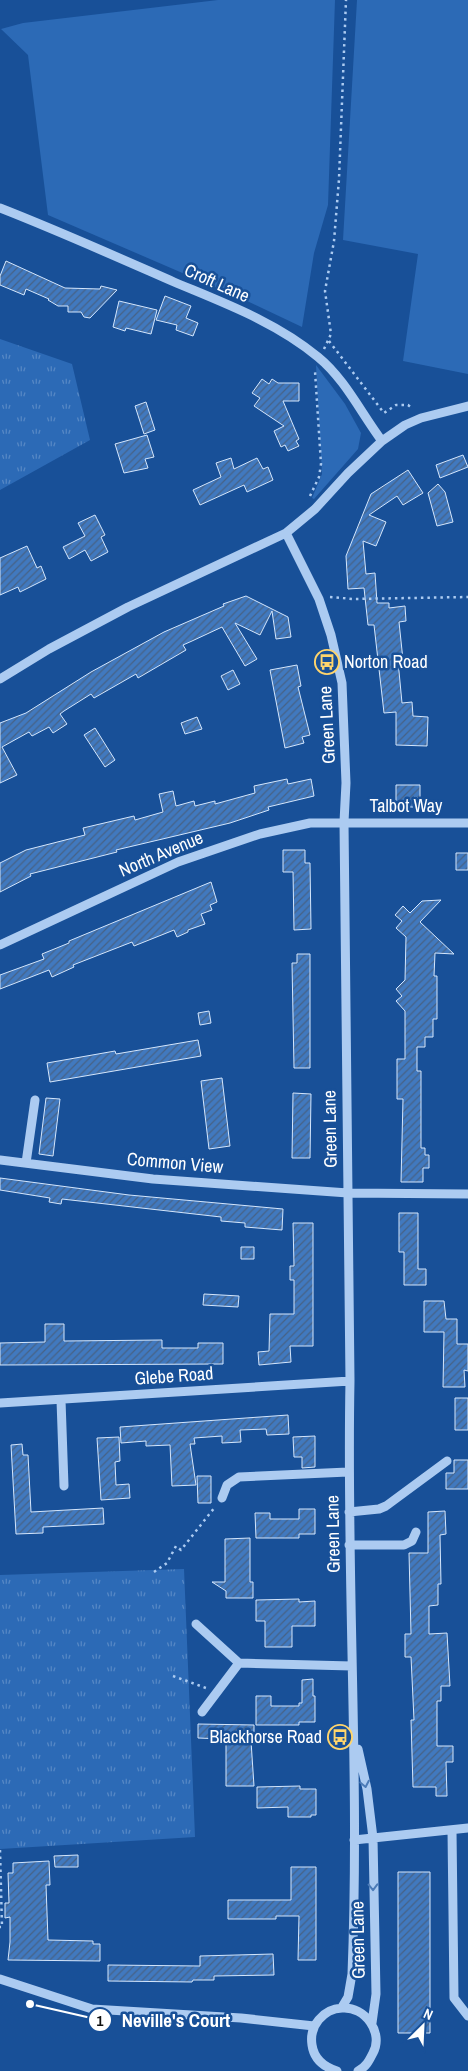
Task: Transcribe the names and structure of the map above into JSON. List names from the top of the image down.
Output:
{
  "streets": {
    "street": [
      "Croft Lane",
      "Green Lane",
      "Talbot Way",
      "North Avenue",
      "Common View",
      "Glebe Road"
    ]
  },
  "crossings": [
    ["Green Lane", "Talbot Way"],
    ["Green Lane", "North Avenue"],
    ["Green Lane", "Common View"],
    ["Green Lane", "Glebe Road"],
    ["Talbot Way", "North Avenue"]
  ],
  "places": {
    "bus stop": ["Norton Road", "Blackhorse Road"],
    "other": ["Neville's Court"]
  },
  "north": "top right"
}
